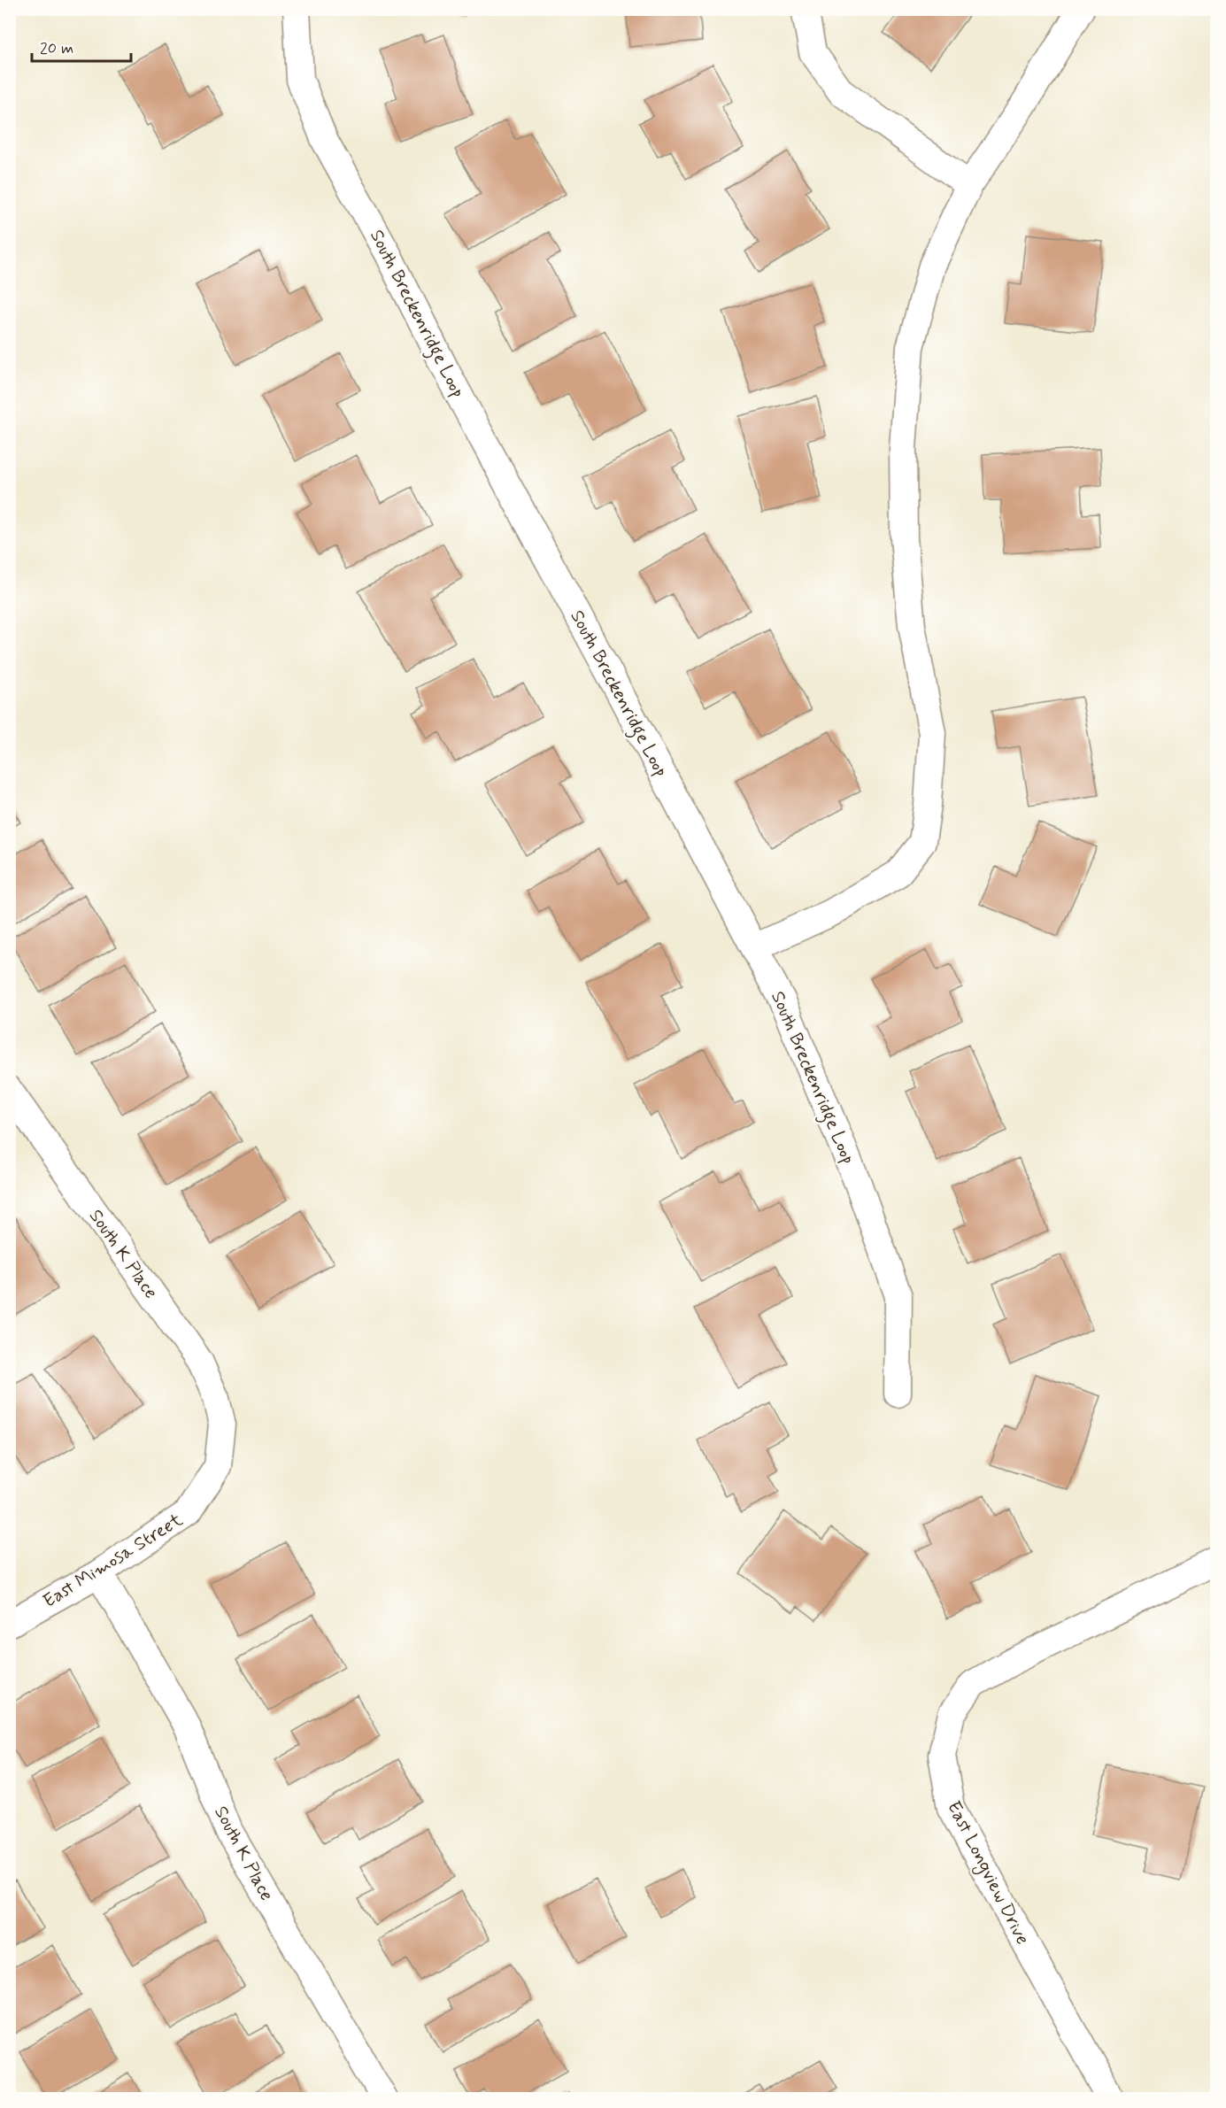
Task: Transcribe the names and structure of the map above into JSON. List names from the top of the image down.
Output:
{
  "streets": {
    "street": [
      "South Breckenridge Loop",
      "South K Place",
      "East Mimosa Street",
      "East Longview Drive"
    ]
  },
  "crossings": [
    ["South K Place", "East Mimosa Street"]
  ],
  "scale_bar": "20 m"
}
